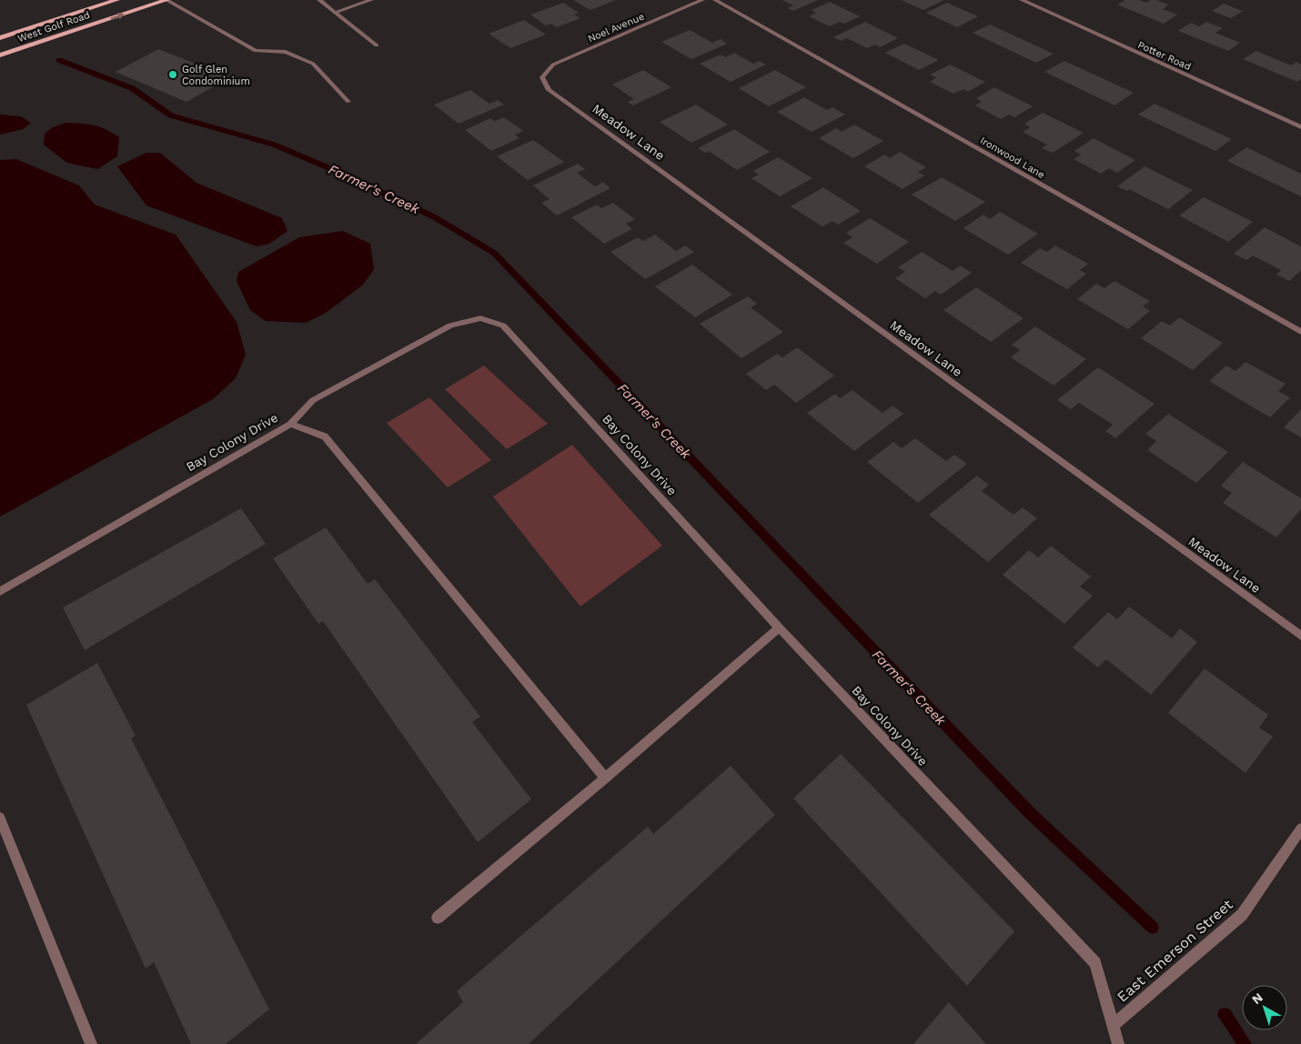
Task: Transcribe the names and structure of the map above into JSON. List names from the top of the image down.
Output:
{
  "streets": {
    "main road": ["West Golf Road"],
    "street": [
      "Noel Avenue",
      "Potter Road",
      "Meadow Lane",
      "Ironwood Lane",
      "Bay Colony Drive",
      "East Emerson Street"
    ]
  },
  "crossings": [
    ["Noel Avenue", "Meadow Lane"],
    ["Bay Colony Drive", "East Emerson Street"]
  ],
  "water": ["Farmer's Creek"],
  "places": ["Golf Glen Condominium"],
  "north": "top left"
}
